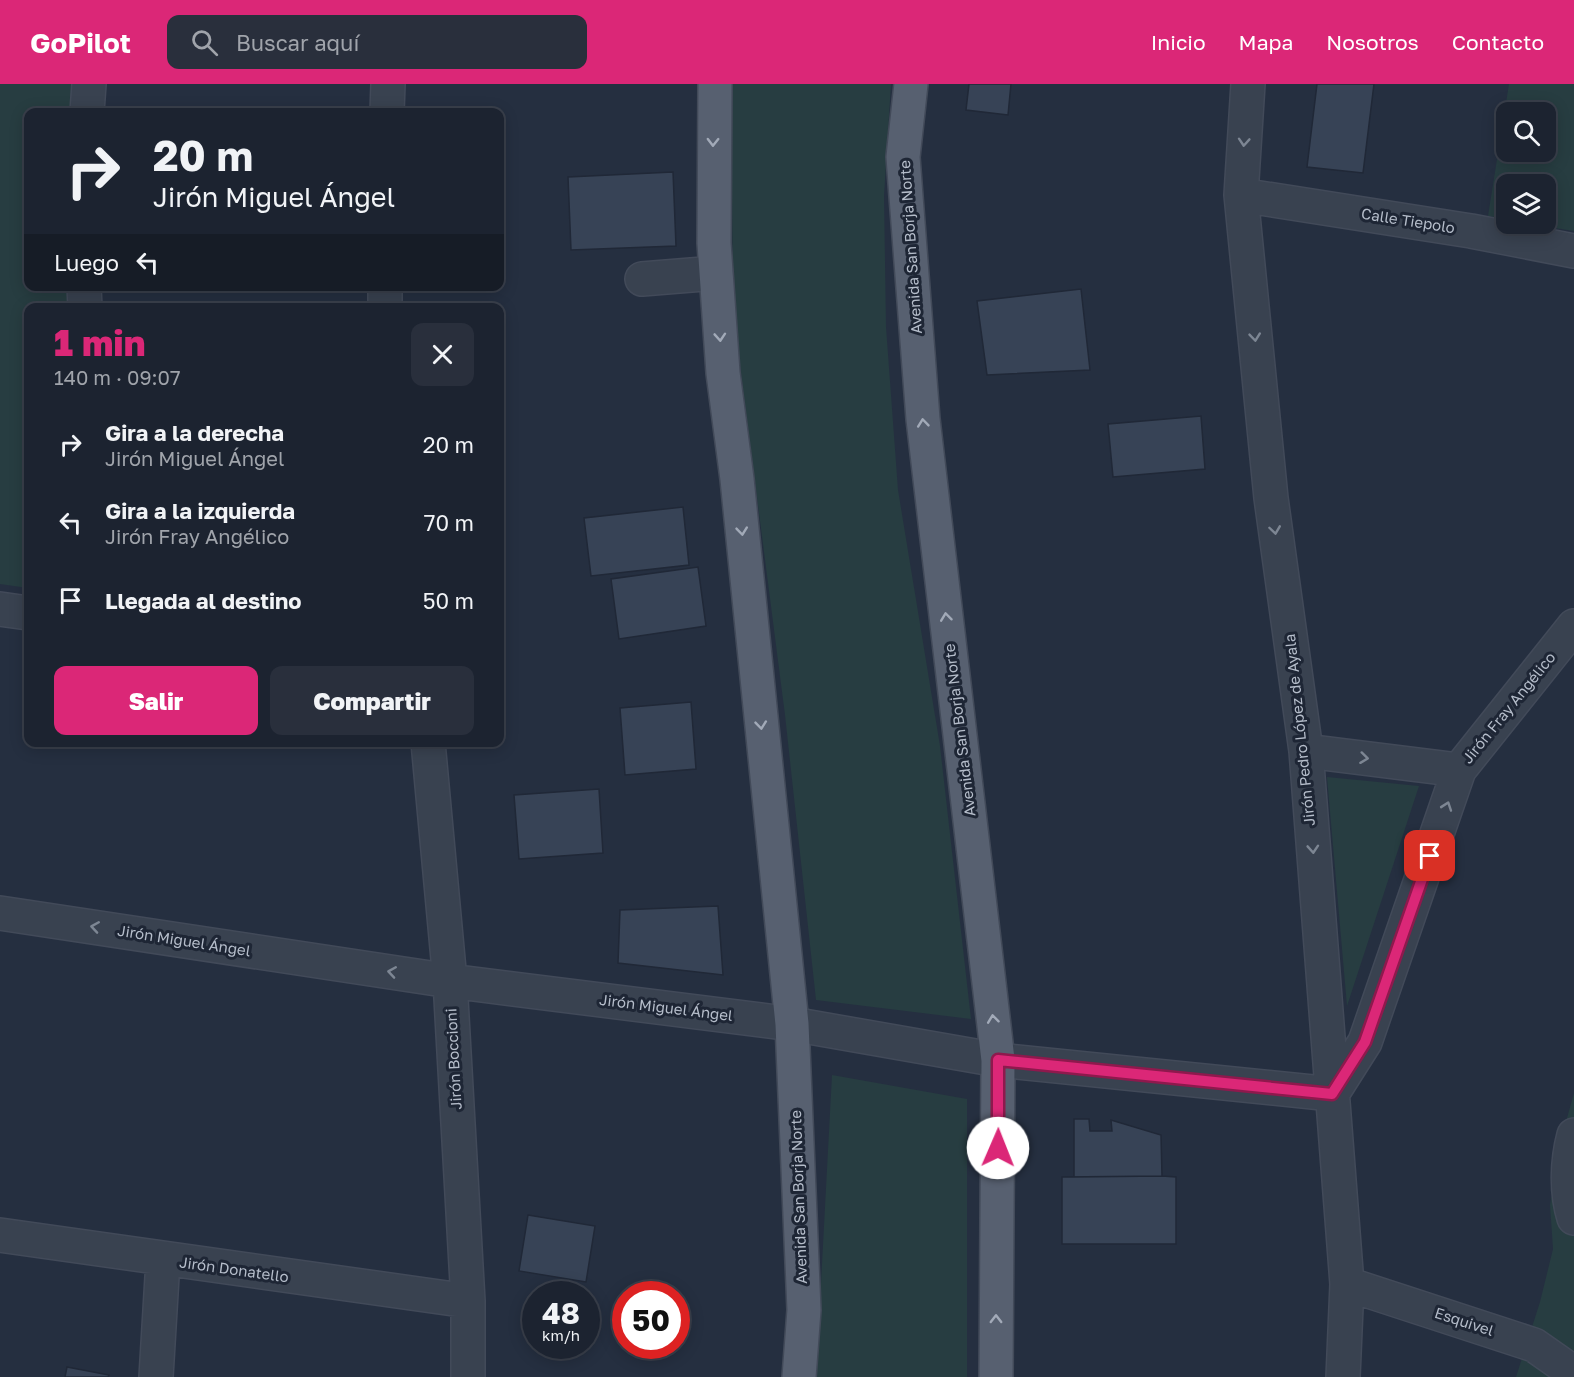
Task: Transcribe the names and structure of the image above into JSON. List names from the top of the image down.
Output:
{
  "streets": {
    "main road": ["Avenida San Borja Norte"],
    "street": [
      "Calle Tiepolo",
      "Jirón Fray Angélico",
      "Jirón Pedro López de Ayala",
      "Jirón Miguel Ángel",
      "Jirón Boccioni",
      "Jirón Donatello",
      "Esquivel"
    ]
  },
  "crossings": [
    ["Calle Tiepolo", "Jirón Pedro López de Ayala"],
    ["Avenida San Borja Norte", "Jirón Miguel Ángel"],
    ["Jirón Fray Angélico", "Jirón Pedro López de Ayala"],
    ["Jirón Fray Angélico", "Jirón Miguel Ángel"],
    ["Jirón Pedro López de Ayala", "Jirón Miguel Ángel"],
    ["Jirón Pedro López de Ayala", "Esquivel"],
    ["Jirón Miguel Ángel", "Jirón Boccioni"],
    ["Jirón Boccioni", "Jirón Donatello"]
  ],
  "one_way": ["Jirón Fray Angélico", "Jirón Pedro López de Ayala"],
  "page": {
    "header": "GoPilot",
    "search": "Buscar aquí",
    "nav": [
      "Inicio",
      "Mapa",
      "Nosotros",
      "Contacto"
    ],
    "turn": ["20 m", "Jirón Miguel Ángel"],
    "then": "Luego",
    "heading": ["1 min", "140 m · 09:07"],
    "list": [
      {
        "name": "Gira a la derecha",
        "note": "Jirón Miguel Ángel",
        "value": "20 m"
      },
      {
        "name": "Gira a la izquierda",
        "note": "Jirón Fray Angélico",
        "value": "70 m"
      },
      {
        "name": "Llegada al destino",
        "value": "50 m"
      }
    ],
    "buttons": ["Salir", "Compartir"],
    "speed": "48 km/h",
    "limit": "50"
  }
}
